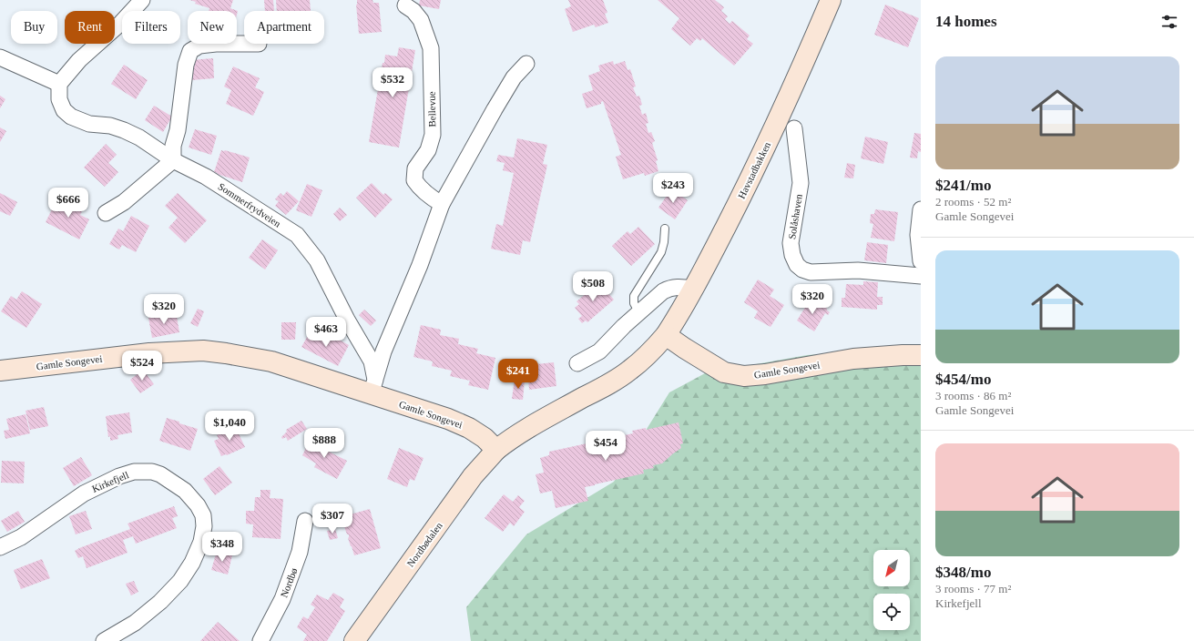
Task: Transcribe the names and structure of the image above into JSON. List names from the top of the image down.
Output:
{
  "streets": {
    "main road": ["Havstadbakken", "Gamle Songevei", "Nordbødalen"],
    "street": [
      "Bellevue",
      "Sommerfrydveien",
      "Solåshaven",
      "Kirkefjell",
      "Nordbø"
    ]
  },
  "crossings": [
    ["Havstadbakken", "Gamle Songevei"],
    ["Sommerfrydveien", "Gamle Songevei"],
    ["Gamle Songevei", "Nordbødalen"]
  ],
  "north": "bottom left",
  "page": {
    "heading": "14 homes",
    "chip": [
      "Buy",
      "Rent",
      "Filters",
      "New",
      "Apartment"
    ],
    "list": [
      {
        "name": "$241/mo",
        "note": "2 rooms · 52 m² · Gamle Songevei"
      },
      {
        "name": "$454/mo",
        "note": "3 rooms · 86 m² · Gamle Songevei"
      },
      {
        "name": "$348/mo",
        "note": "3 rooms · 77 m² · Kirkefjell"
      }
    ],
    "price": [
      "$532",
      "$243",
      "$666",
      "$508",
      "$320",
      "$320",
      "$463",
      "$524",
      "$241",
      "$1,040",
      "$888",
      "$454",
      "$307",
      "$348"
    ]
  }
}
